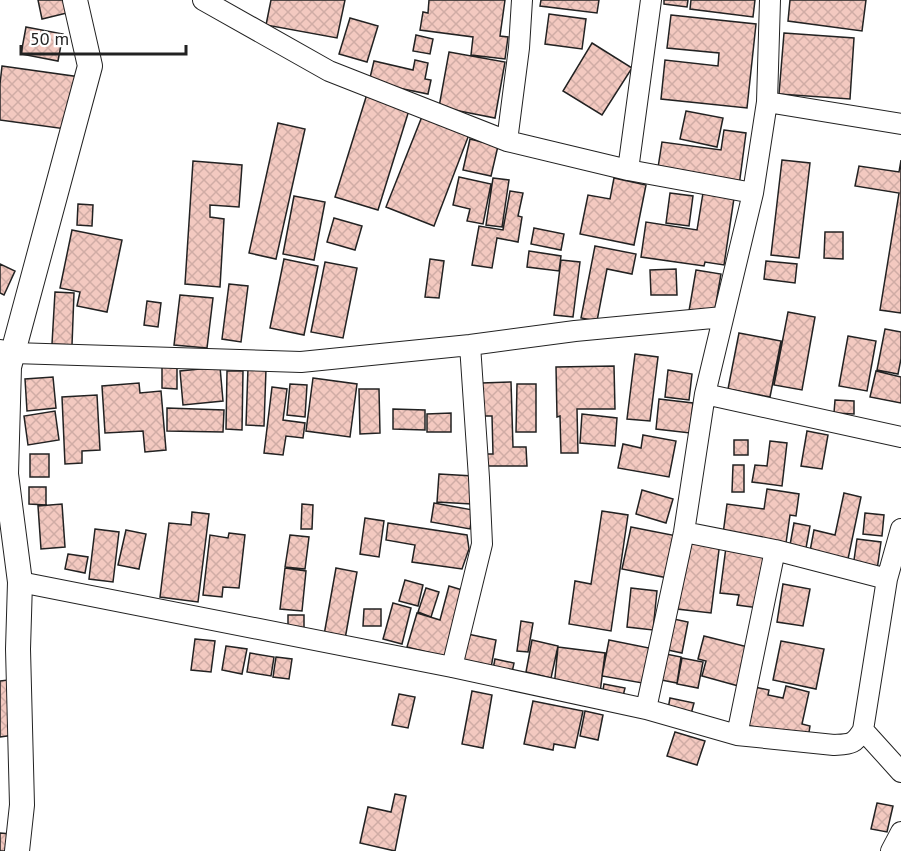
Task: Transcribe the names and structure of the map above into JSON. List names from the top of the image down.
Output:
{
  "scale_bar": "50 m"
}
